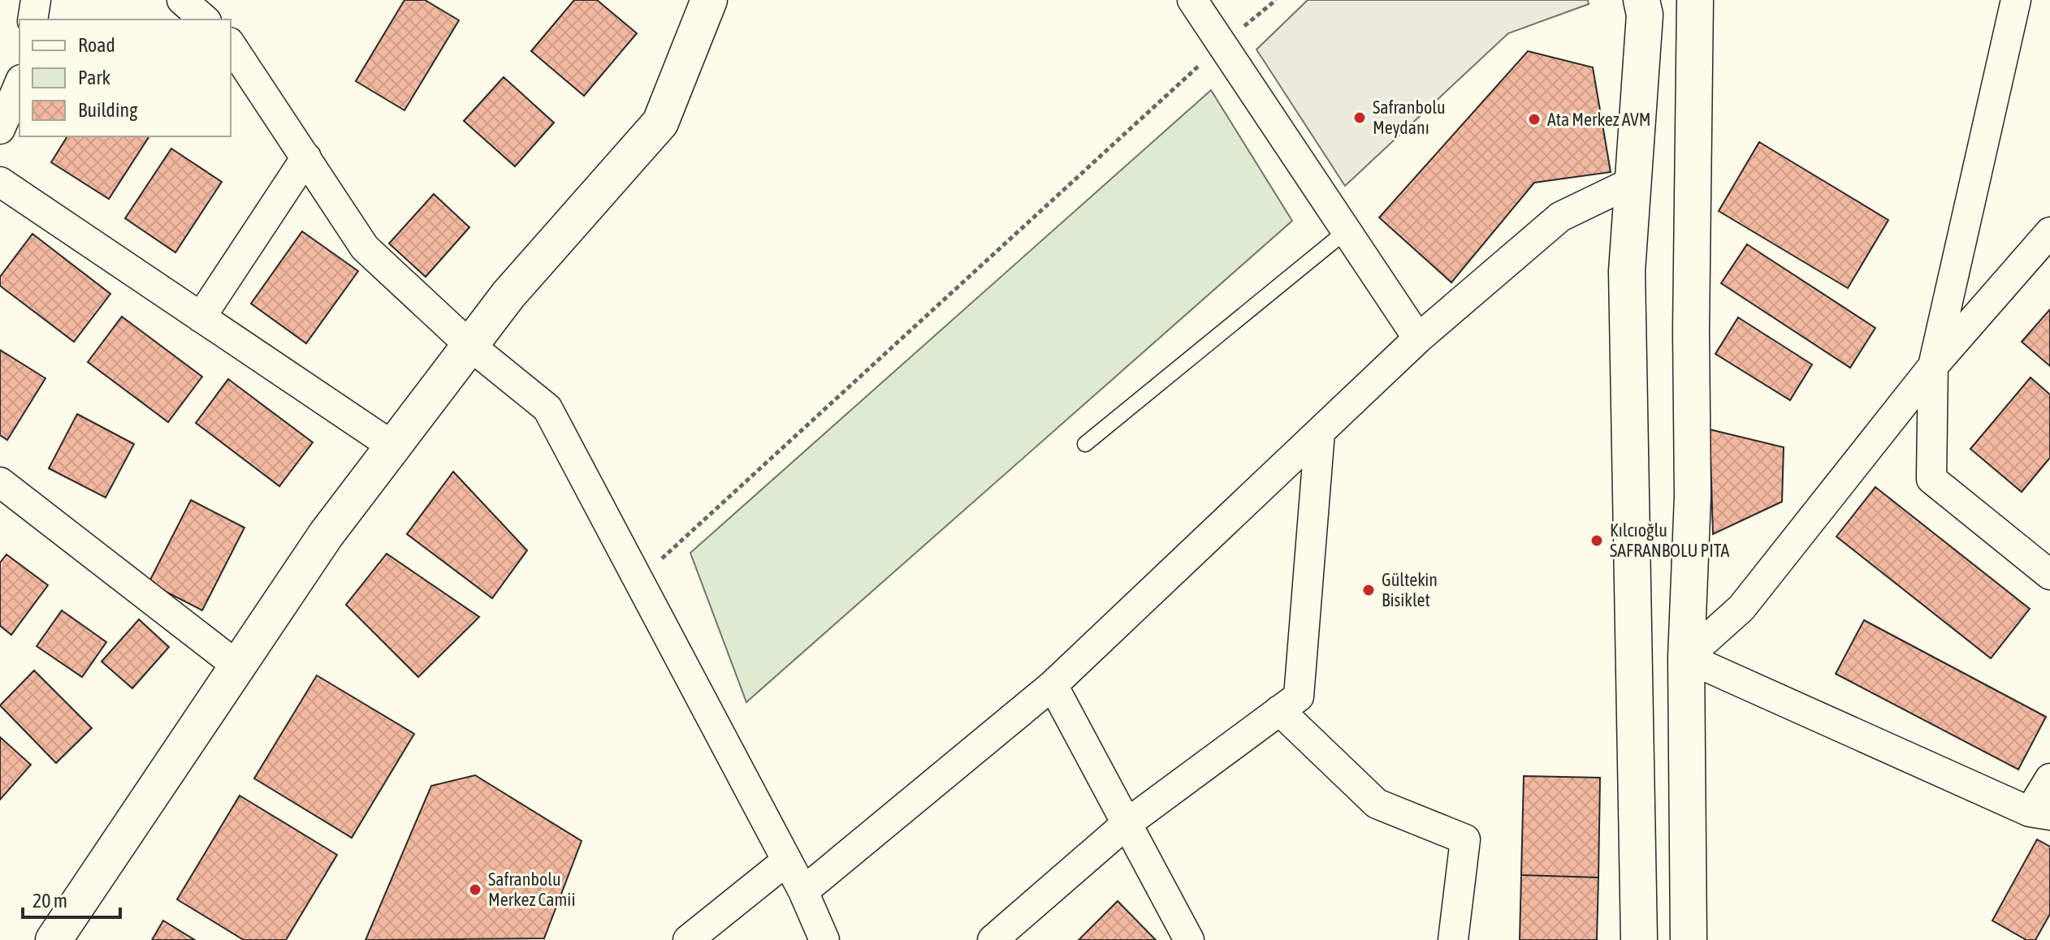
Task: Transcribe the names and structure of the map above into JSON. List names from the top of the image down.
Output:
{
  "places": [
    "Safranbolu Meydanı",
    "Ata Merkez AVM",
    "Kılcıoğlu SAFRANBOLU PITA",
    "Gültekin Bisiklet",
    "Safranbolu Merkez Camii"
  ],
  "legend": ["Road", "Park", "Building"],
  "scale_bar": "20 m"
}
